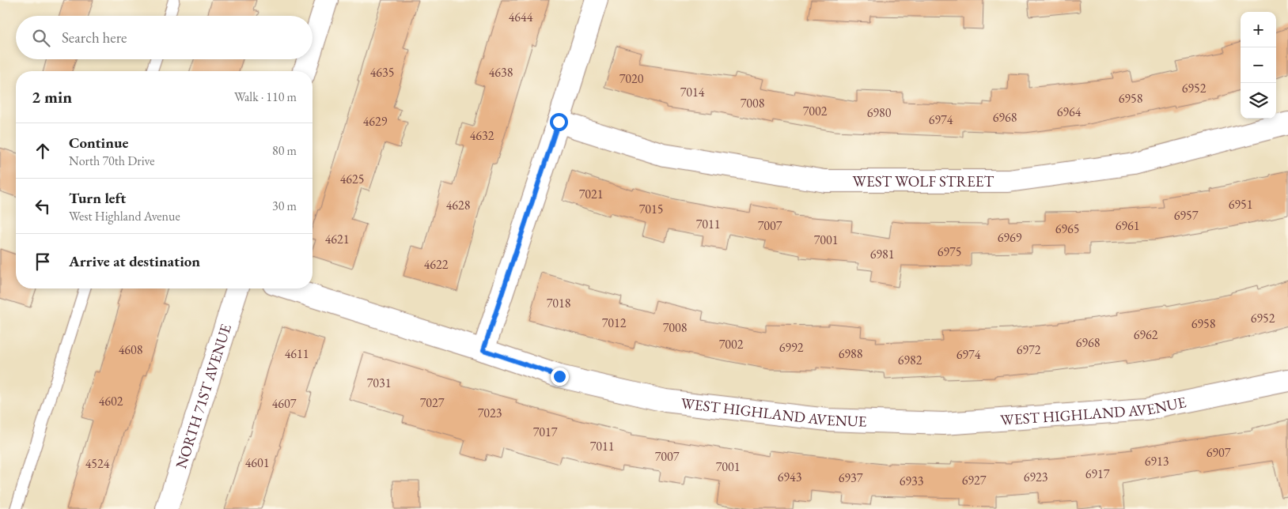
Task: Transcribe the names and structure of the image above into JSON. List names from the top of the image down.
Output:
{
  "streets": {
    "street": ["WEST WOLF STREET", "NORTH 71ST AVENUE", "WEST HIGHLAND AVENUE"]
  },
  "house_numbers": [
    "4644",
    "4635",
    "4638",
    "7020",
    "6952",
    "7014",
    "6958",
    "7008",
    "7002",
    "6964",
    "6980",
    "6968",
    "6974",
    "4629",
    "4632",
    "4625",
    "7021",
    "6951",
    "4628",
    "7015",
    "6957",
    "7011",
    "7007",
    "6961",
    "6965",
    "6969",
    "4621",
    "7001",
    "6975",
    "6981",
    "4622",
    "7018",
    "6952",
    "7012",
    "6958",
    "7008",
    "6962",
    "6968",
    "7002",
    "6992",
    "4608",
    "6972",
    "4611",
    "6988",
    "6974",
    "6982",
    "7031",
    "4602",
    "7027",
    "4607",
    "7023",
    "7017",
    "7011",
    "6907",
    "7007",
    "6913",
    "4601",
    "4524",
    "7001",
    "6917",
    "6943",
    "6923",
    "6937",
    "6927",
    "6933"
  ],
  "page": {
    "map_buttons": ["+", "−"],
    "search": "Search here",
    "heading": ["2 min", "Walk · 110 m"],
    "list": [
      ["Continue", "North 70th Drive", "80 m"],
      ["Turn left", "West Highland Avenue", "30 m"],
      "Arrive at destination"
    ]
  }
}
